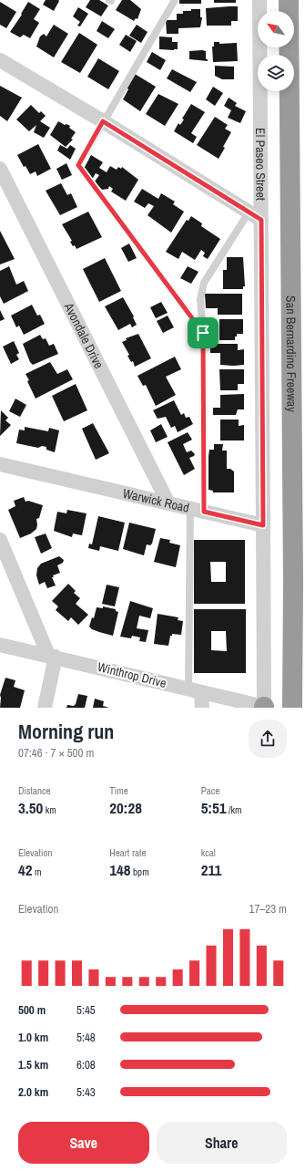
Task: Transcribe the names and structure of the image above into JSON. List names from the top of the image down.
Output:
{
  "streets": {
    "highway": ["San Bernardino Freeway"],
    "street": [
      "El Paseo Street",
      "Avondale Drive",
      "Warwick Road",
      "Winthrop Drive"
    ]
  },
  "crossings": [
    ["El Paseo Street", "Warwick Road"],
    ["Avondale Drive", "Warwick Road"]
  ],
  "north": "top left",
  "page": {
    "heading": ["Morning run", "07:46 · 7 × 500 m"],
    "stats": [
      ["Distance", "3.50 km"],
      ["Time", "20:28"],
      ["Pace", "5:51 /km"],
      ["Elevation", "42 m"],
      ["Heart rate", "148 bpm"],
      ["kcal", "211"]
    ],
    "chart": ["Elevation", "17–23 m"],
    "list": [
      {
        "name": "500 m",
        "note": "5:45"
      },
      {
        "name": "1.0 km",
        "note": "5:48"
      },
      {
        "name": "1.5 km",
        "note": "6:08"
      },
      {
        "name": "2.0 km",
        "note": "5:43"
      }
    ],
    "buttons": ["Save", "Share"]
  }
}
